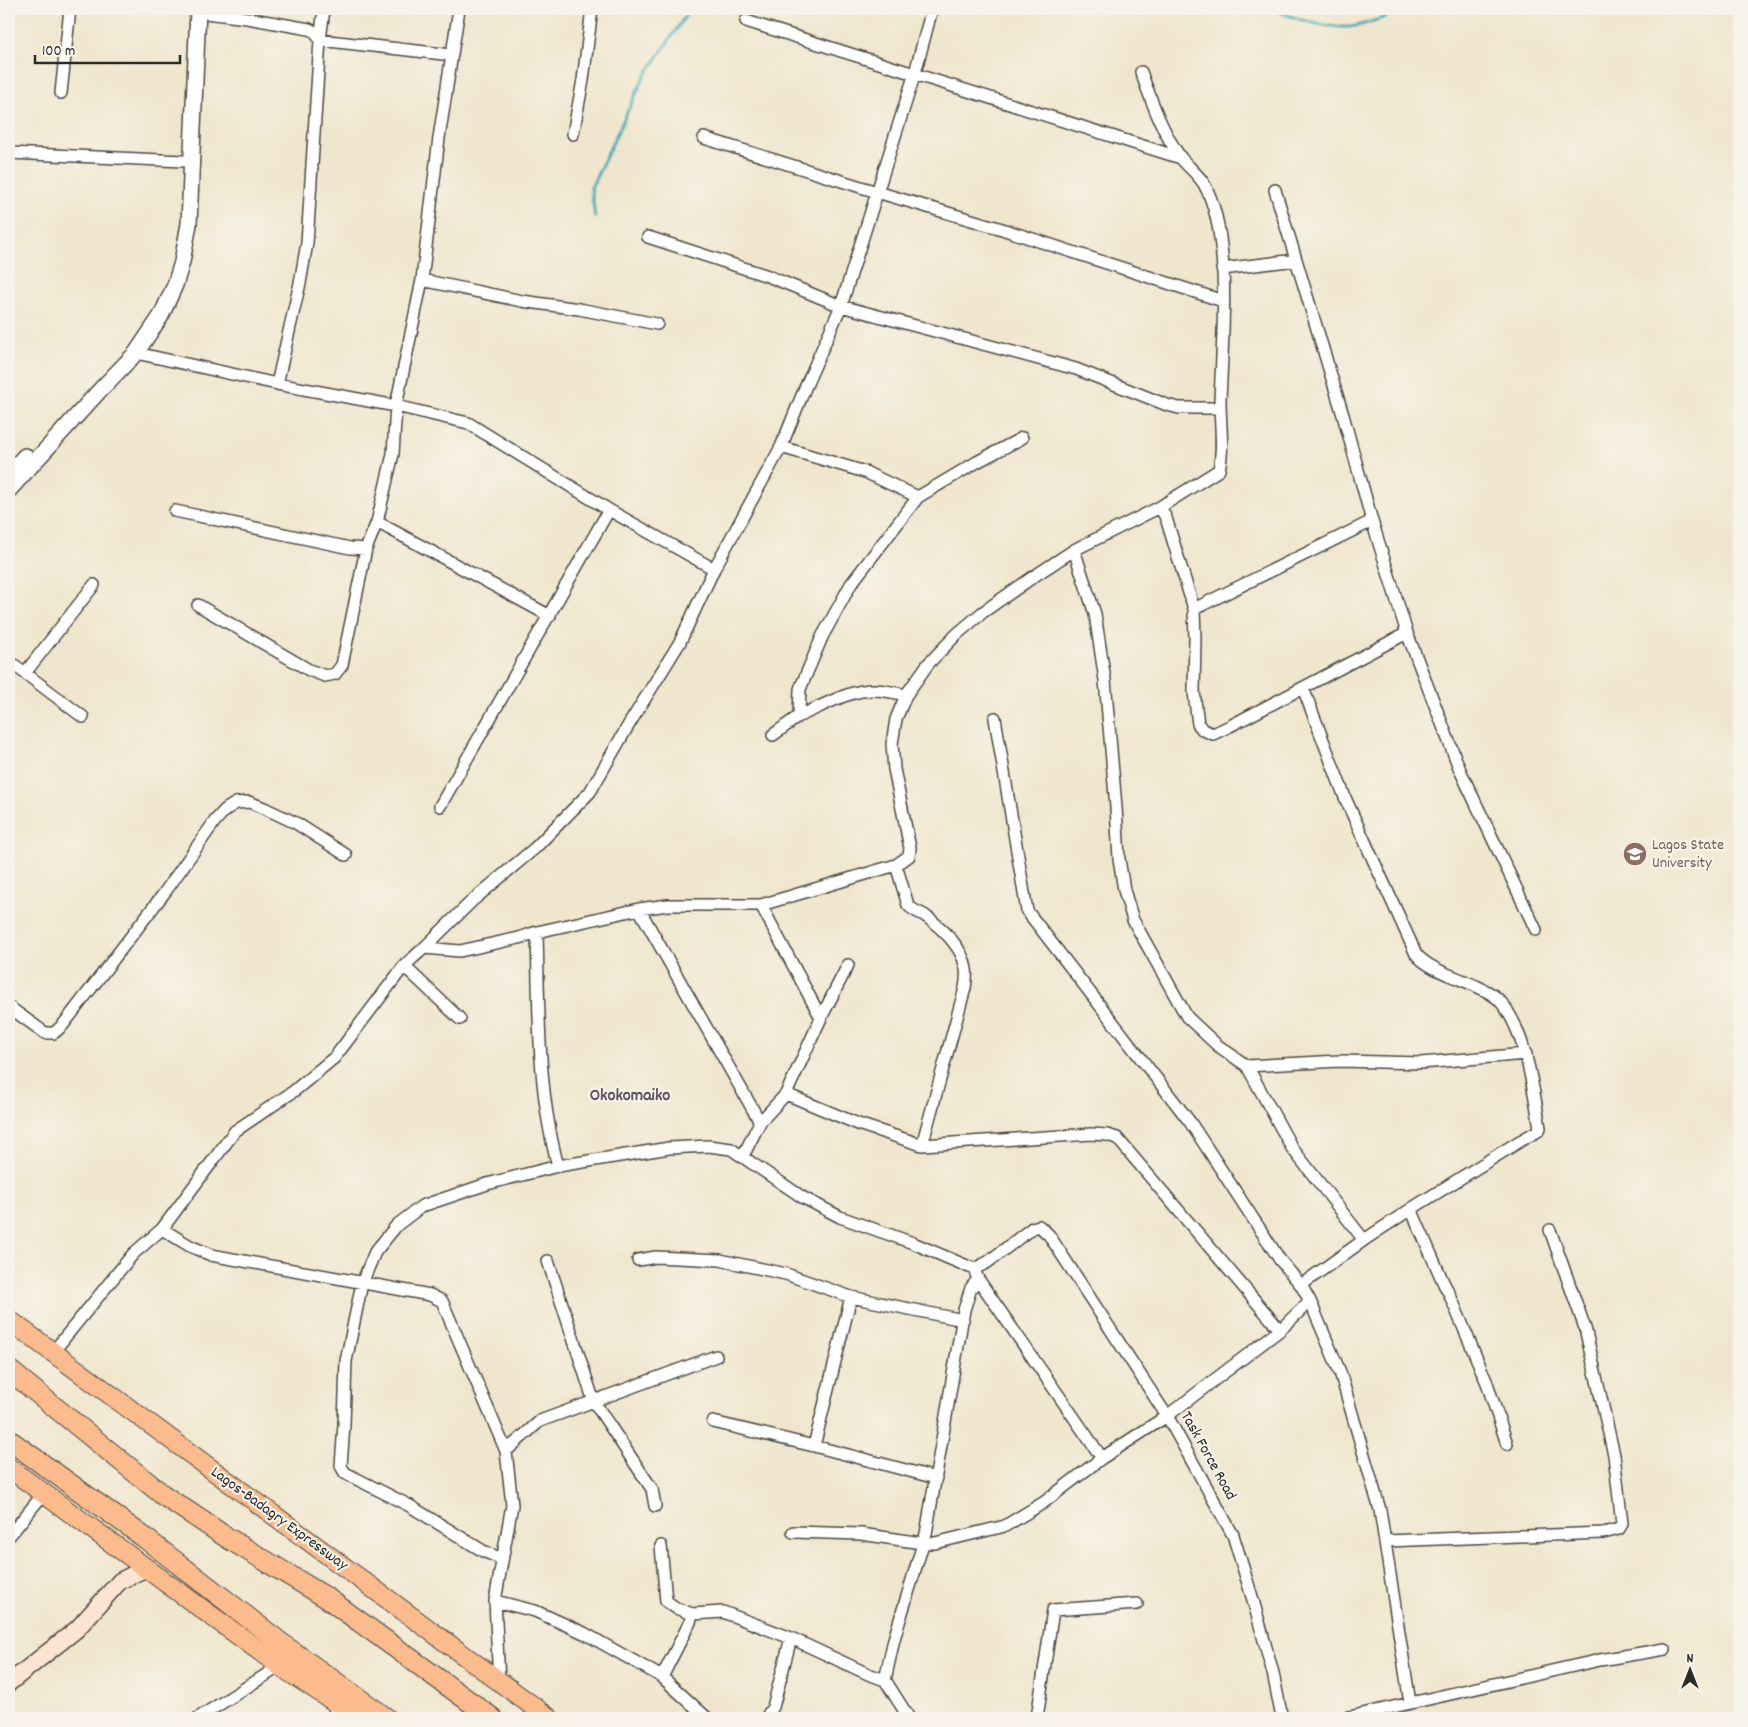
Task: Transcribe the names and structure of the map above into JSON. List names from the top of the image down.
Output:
{
  "streets": {
    "main road": ["Lagos-Badagry Expressway"],
    "street": ["Task Force Road"]
  },
  "districts": ["Okokomaiko"],
  "places": {
    "school or university": ["Lagos State University"]
  },
  "scale_bar": "100 m",
  "north": "top"
}
